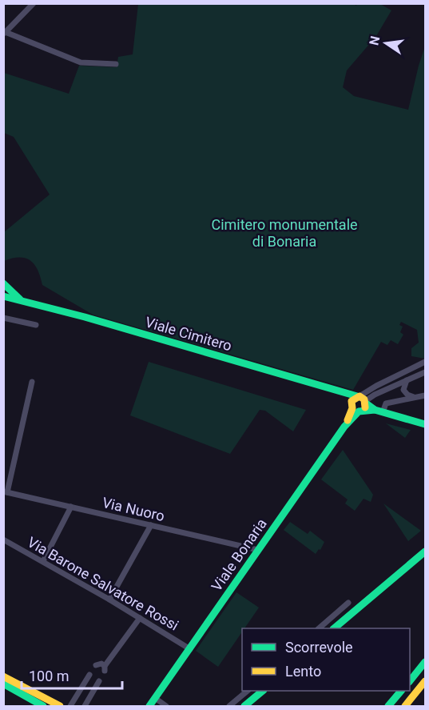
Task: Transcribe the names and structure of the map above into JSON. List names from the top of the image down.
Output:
{
  "streets": {
    "main road": ["Viale Cimitero", "Viale Bonaria"],
    "street": ["Via Nuoro", "Via Barone Salvatore Rossi"]
  },
  "crossings": [
    ["Viale Cimitero", "Viale Bonaria"],
    ["Via Nuoro", "Viale Bonaria"],
    ["Viale Bonaria", "Via Barone Salvatore Rossi"]
  ],
  "parks": ["Cimitero monumentale di Bonaria"],
  "legend": ["Scorrevole", "Lento"],
  "scale_bar": "100 m",
  "north": "left"
}
